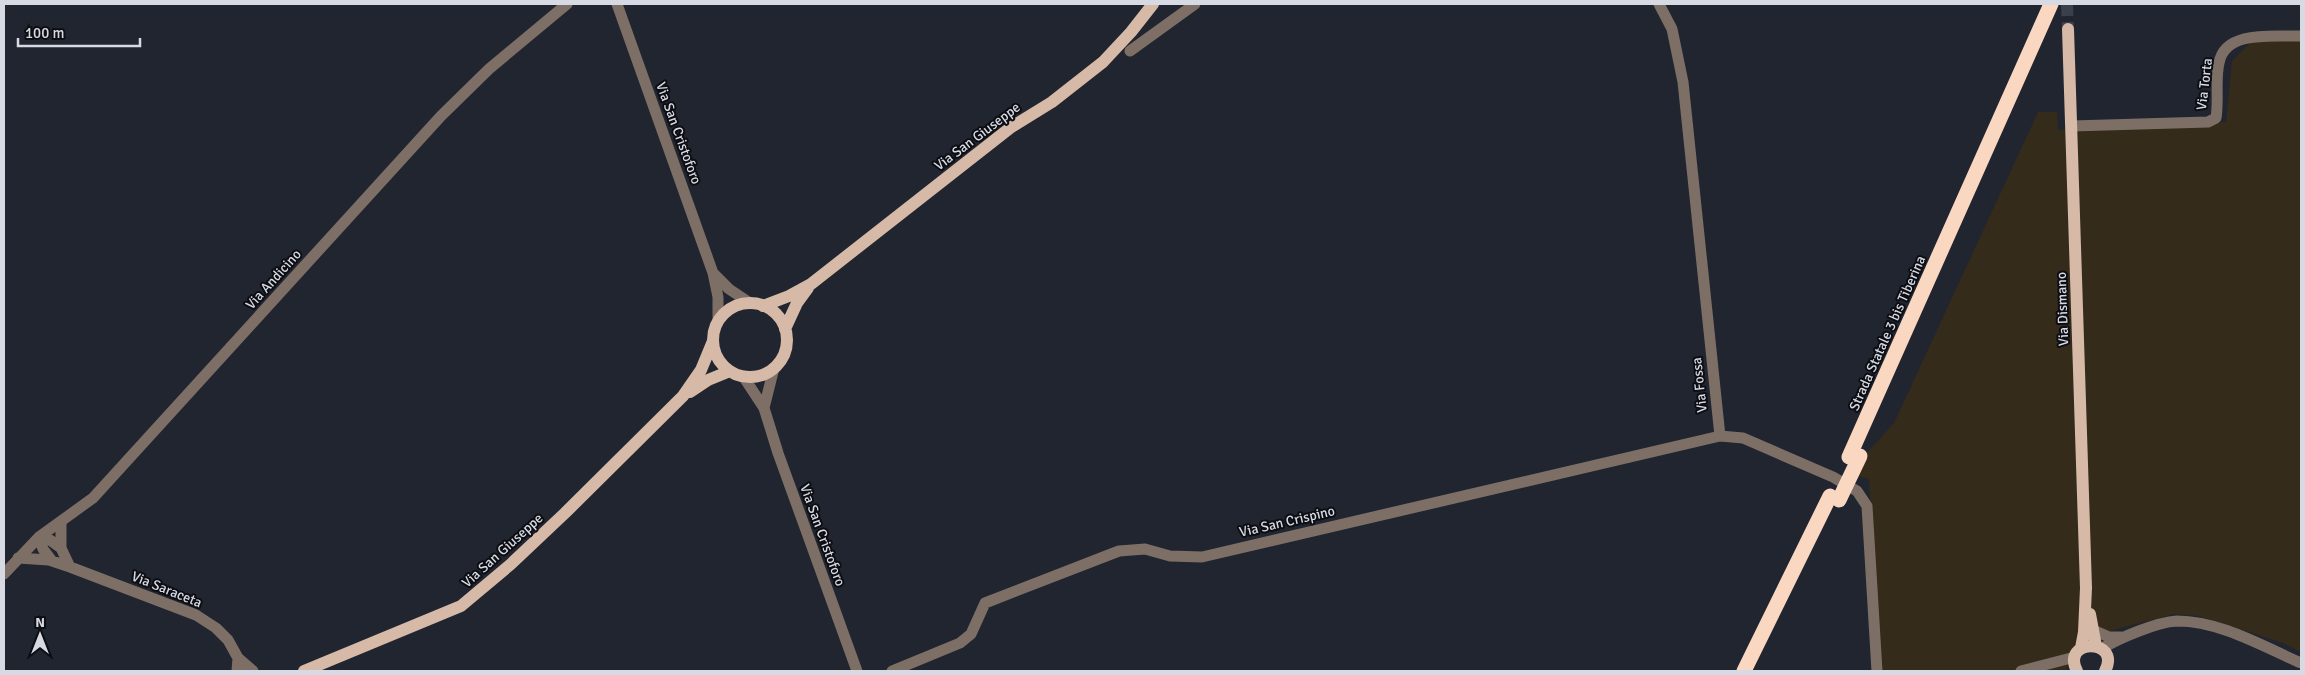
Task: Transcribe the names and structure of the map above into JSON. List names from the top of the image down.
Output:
{
  "streets": {
    "highway": ["Strada Statale 3 bis Tiberina"],
    "main road": ["Via San Giuseppe", "Via Dismano"],
    "street": [
      "Via Torta",
      "Via San Cristoforo",
      "Via Andicino",
      "Via Fossa",
      "Via San Crispino",
      "Via Saraceta"
    ]
  },
  "crossings": [
    ["Via Torta", "Via Dismano"],
    ["Via San Cristoforo", "Via San Giuseppe"],
    ["Via Andicino", "Via Saraceta"],
    ["Via Fossa", "Via San Crispino"]
  ],
  "scale_bar": "100 m",
  "north": "top"
}
